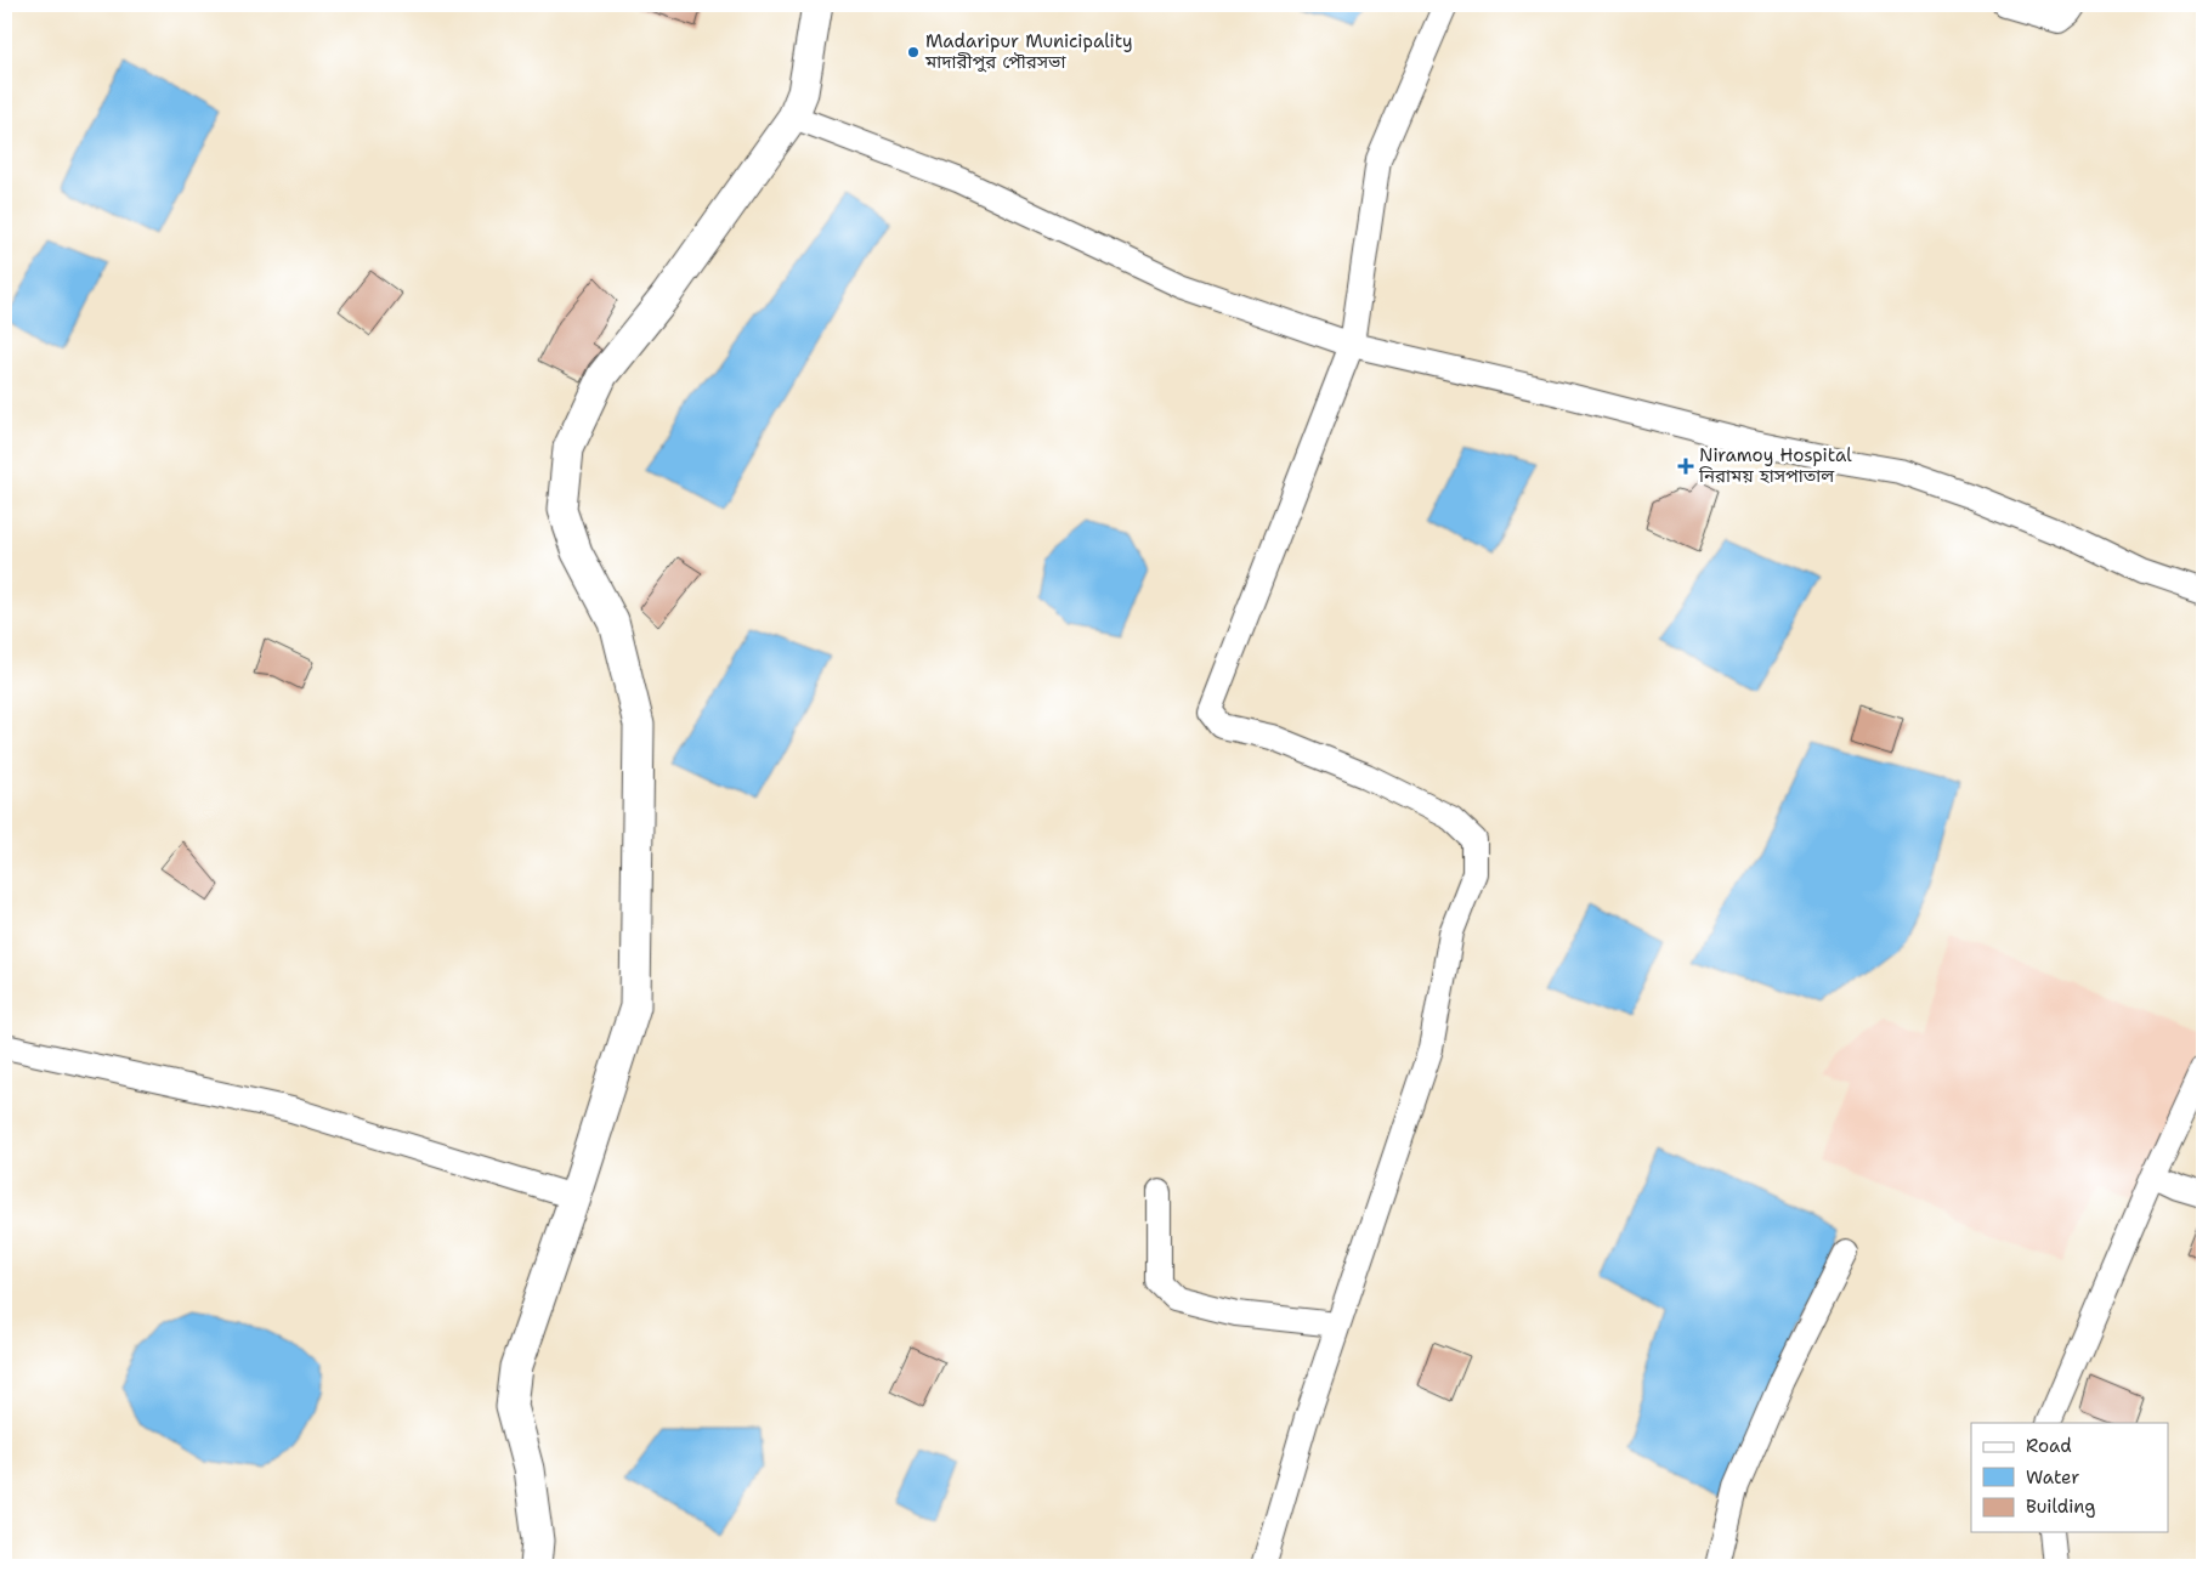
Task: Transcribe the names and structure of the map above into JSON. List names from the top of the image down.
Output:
{
  "places": {
    "other": ["Madaripur Municipality মাদারীপুর পৌরসভা"],
    "health": ["Niramoy Hospital নিরাময় হাসপাতাল"]
  },
  "legend": ["Road", "Water", "Building"]
}
